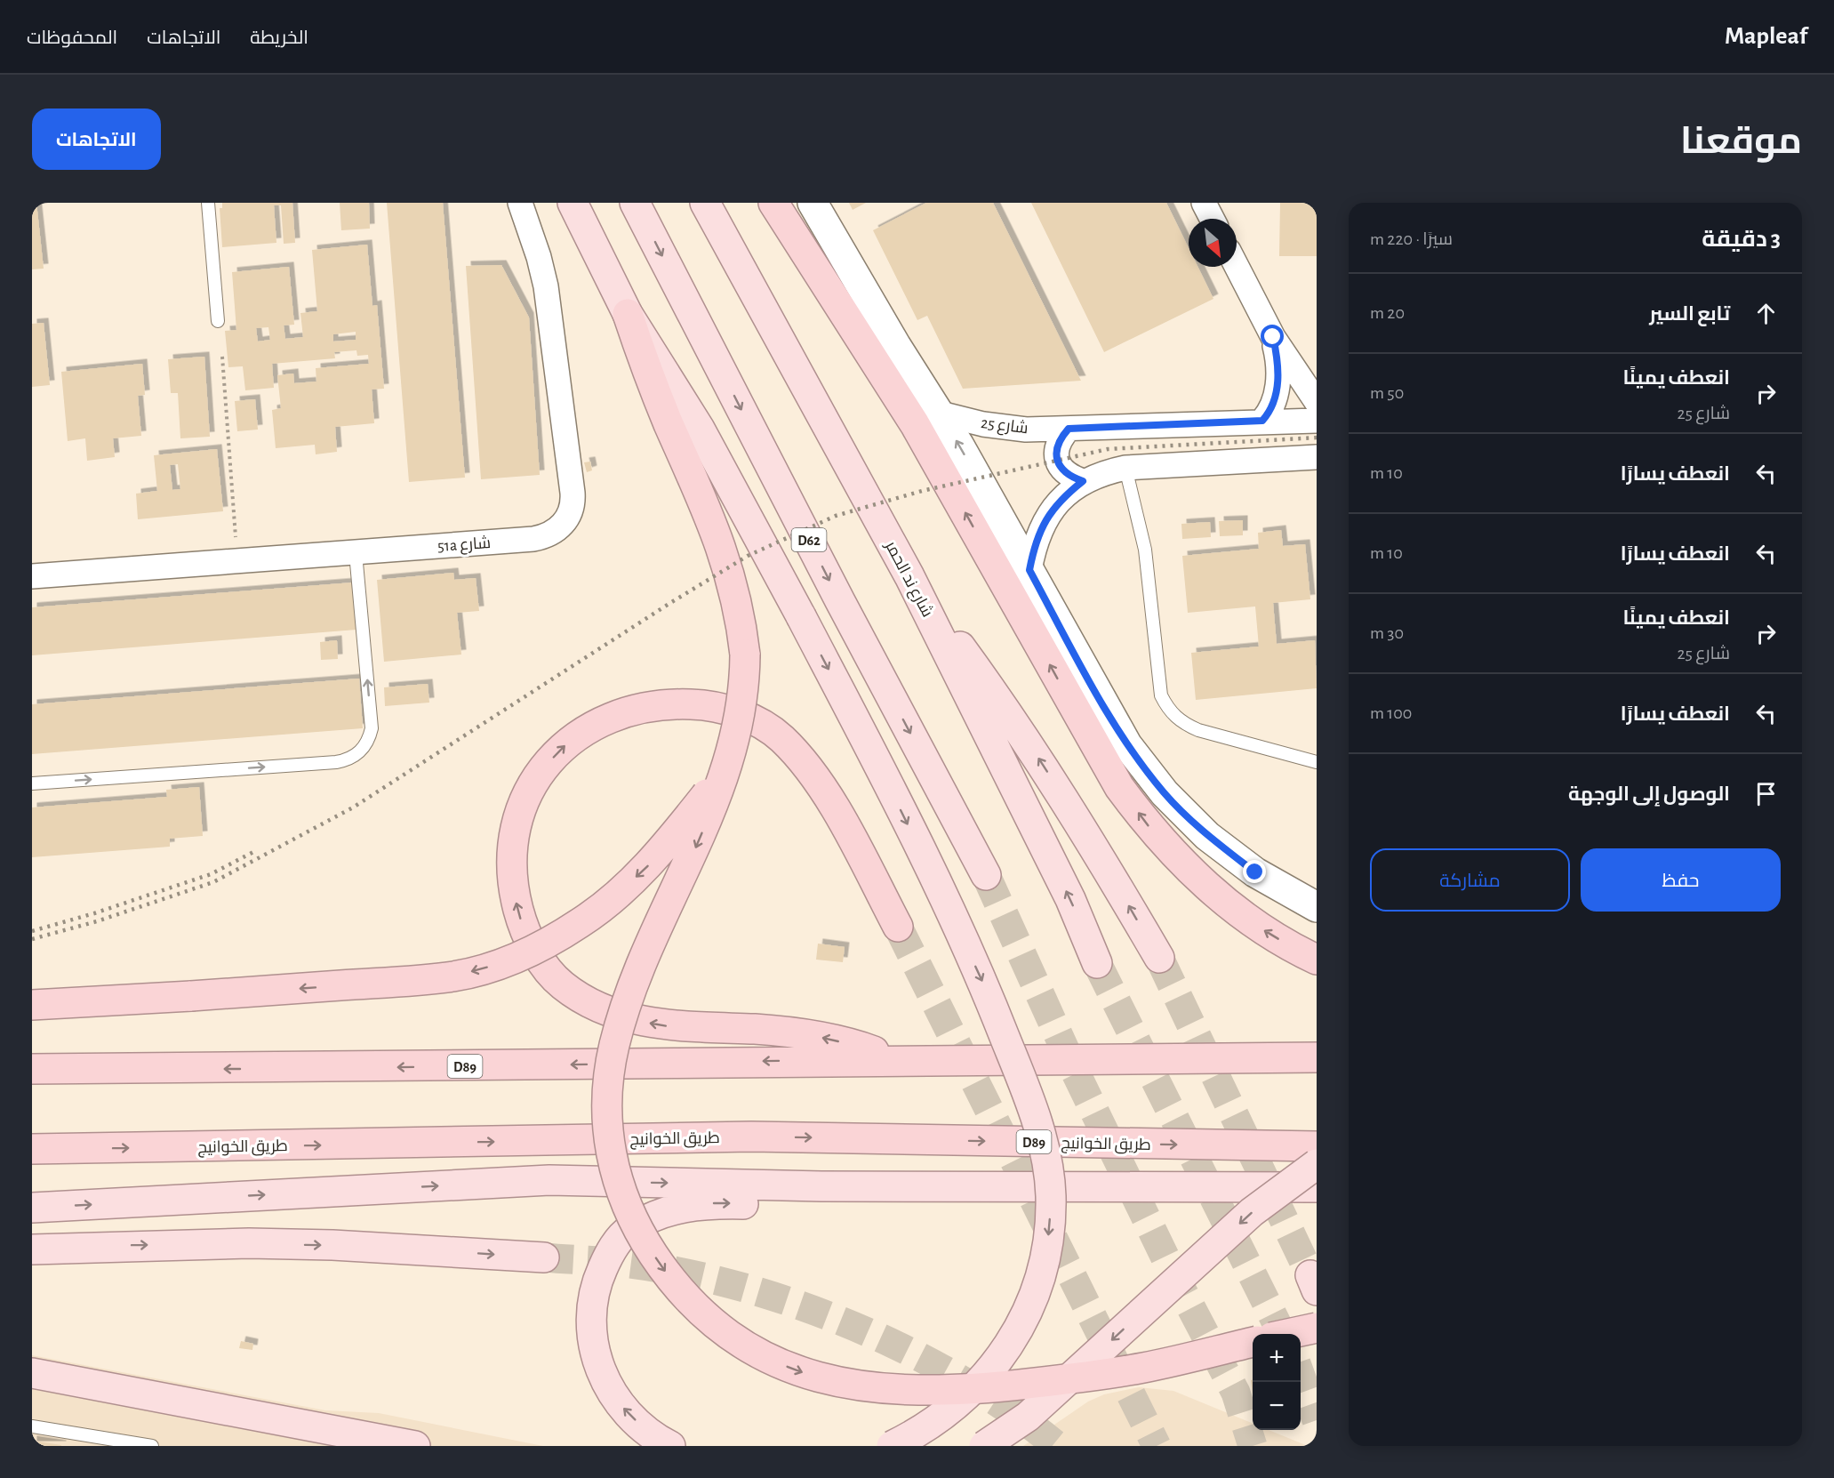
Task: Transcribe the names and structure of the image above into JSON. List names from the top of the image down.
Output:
{
  "streets": {
    "highway": ["D89", "طريق الخوانيج"],
    "main road": ["D62", "شارع ند الحمر"],
    "street": ["شارع 25", "51a شارع"]
  },
  "north": "bottom right",
  "page": {
    "header": "Mapleaf",
    "nav": ["الخريطة", "الاتجاهات", "المحفوظات"],
    "title": "موقعنا",
    "buttons": [
      "الاتجاهات",
      ["حفظ", "مشاركة"]
    ],
    "heading": ["3 دقيقة", "سيرًا · 220 m"],
    "list": [
      ["تابع السير", "20 m"],
      ["انعطف يمينًا", "شارع 25", "50 m"],
      ["انعطف يسارًا", "10 m"],
      ["انعطف يسارًا", "10 m"],
      ["انعطف يمينًا", "شارع 25", "30 m"],
      ["انعطف يسارًا", "100 m"],
      "الوصول إلى الوجهة"
    ],
    "map_buttons": ["+", "−"]
  }
}
